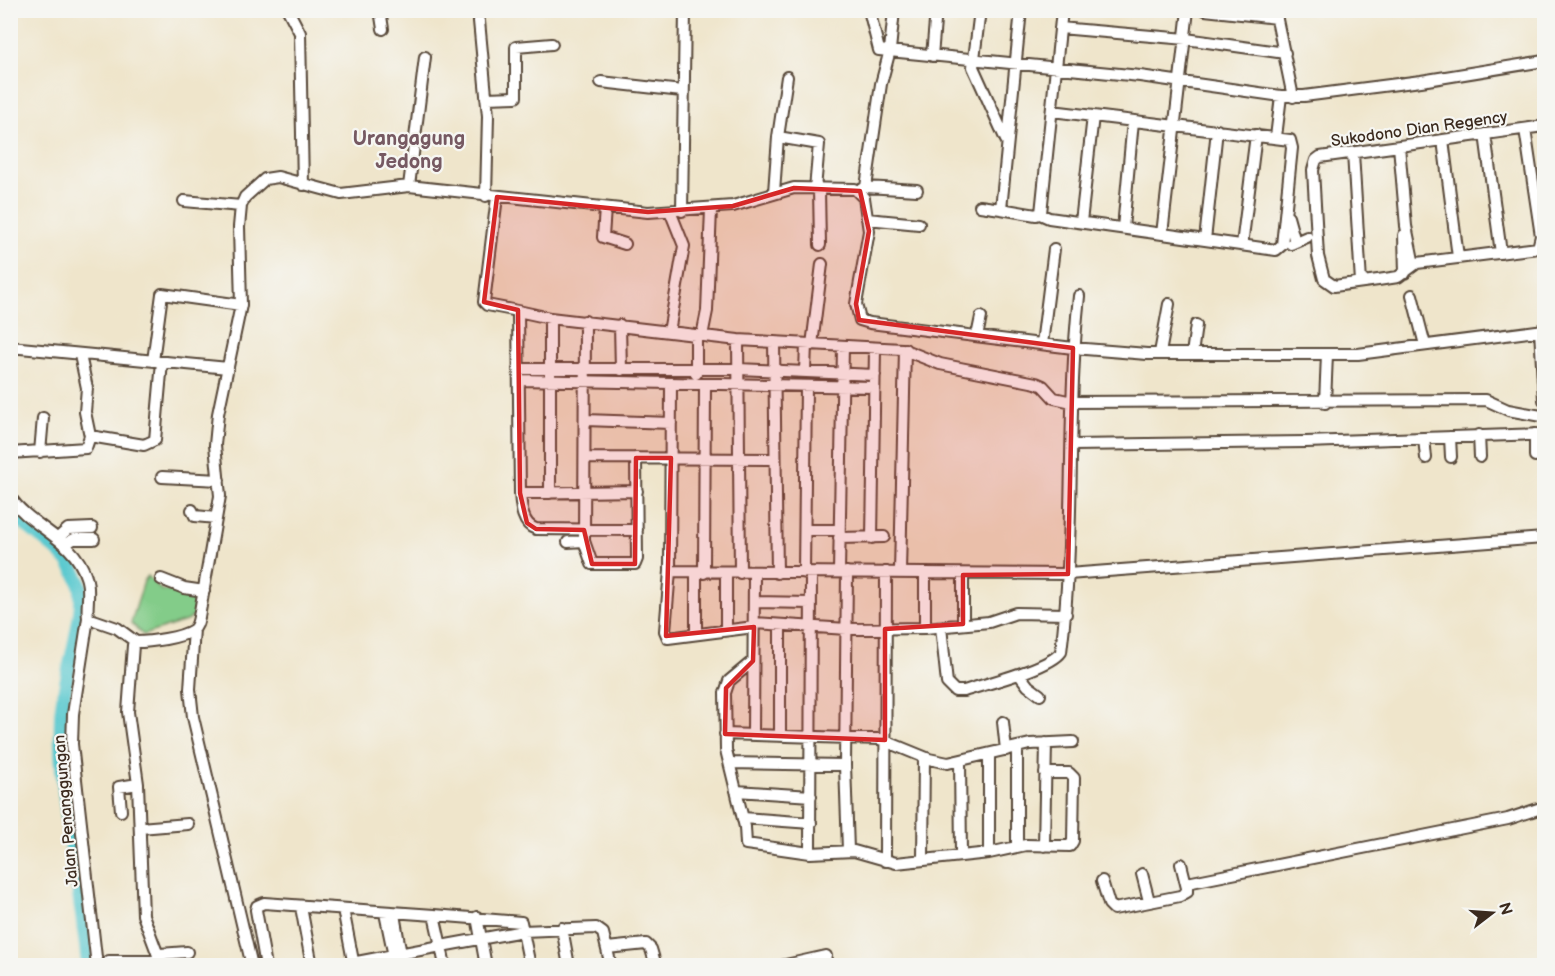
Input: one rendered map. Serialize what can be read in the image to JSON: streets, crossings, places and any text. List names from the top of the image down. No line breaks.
{"streets":{"street":["Sukodono Dian Regency","Jalan Penanggungan"]},"districts":["Urangagung Jedong"],"north":"right"}
